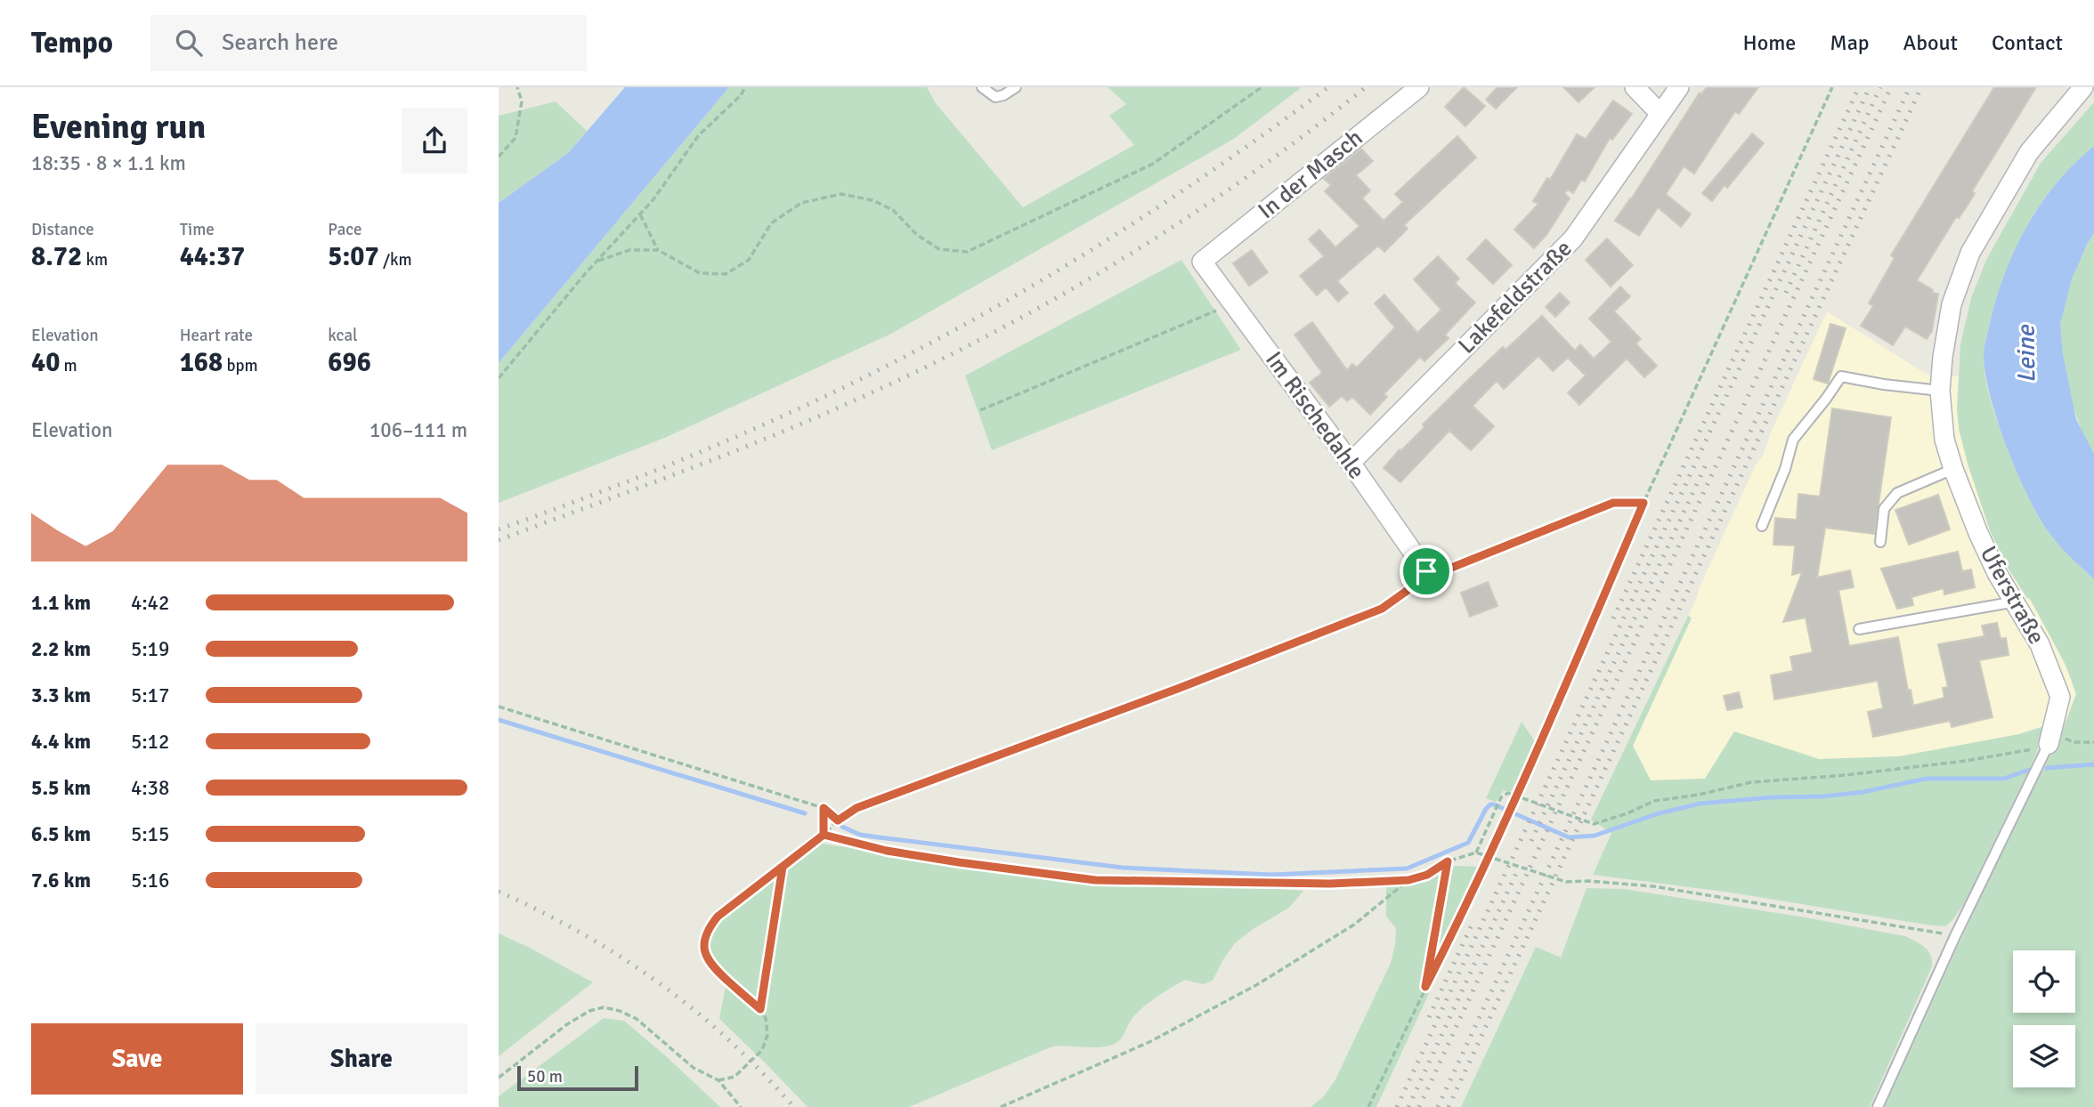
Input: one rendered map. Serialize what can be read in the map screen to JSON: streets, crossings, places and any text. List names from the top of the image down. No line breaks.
{"streets":{"street":["In der Masch","Lakefeldstraße","Im Rischedahle","Uferstraße"]},"crossings":[["In der Masch","Im Rischedahle"],["Lakefeldstraße","Im Rischedahle"]],"water":["Leine"],"scale_bar":"50 m","page":{"header":"Tempo","search":"Search here","nav":["Home","Map","About","Contact"],"heading":["Evening run","18:35 · 8 × 1.1 km"],"stats":[["Distance","8.72 km"],["Time","44:37"],["Pace","5:07 /km"],["Elevation","40 m"],["Heart rate","168 bpm"],["kcal","696"]],"chart":["Elevation","106–111 m"],"list":[{"name":"1.1 km","note":"4:42"},{"name":"2.2 km","note":"5:19"},{"name":"3.3 km","note":"5:17"},{"name":"4.4 km","note":"5:12"},{"name":"5.5 km","note":"4:38"},{"name":"6.5 km","note":"5:15"},{"name":"7.6 km","note":"5:16"}],"buttons":["Save","Share"],"scale":"50 m"}}
